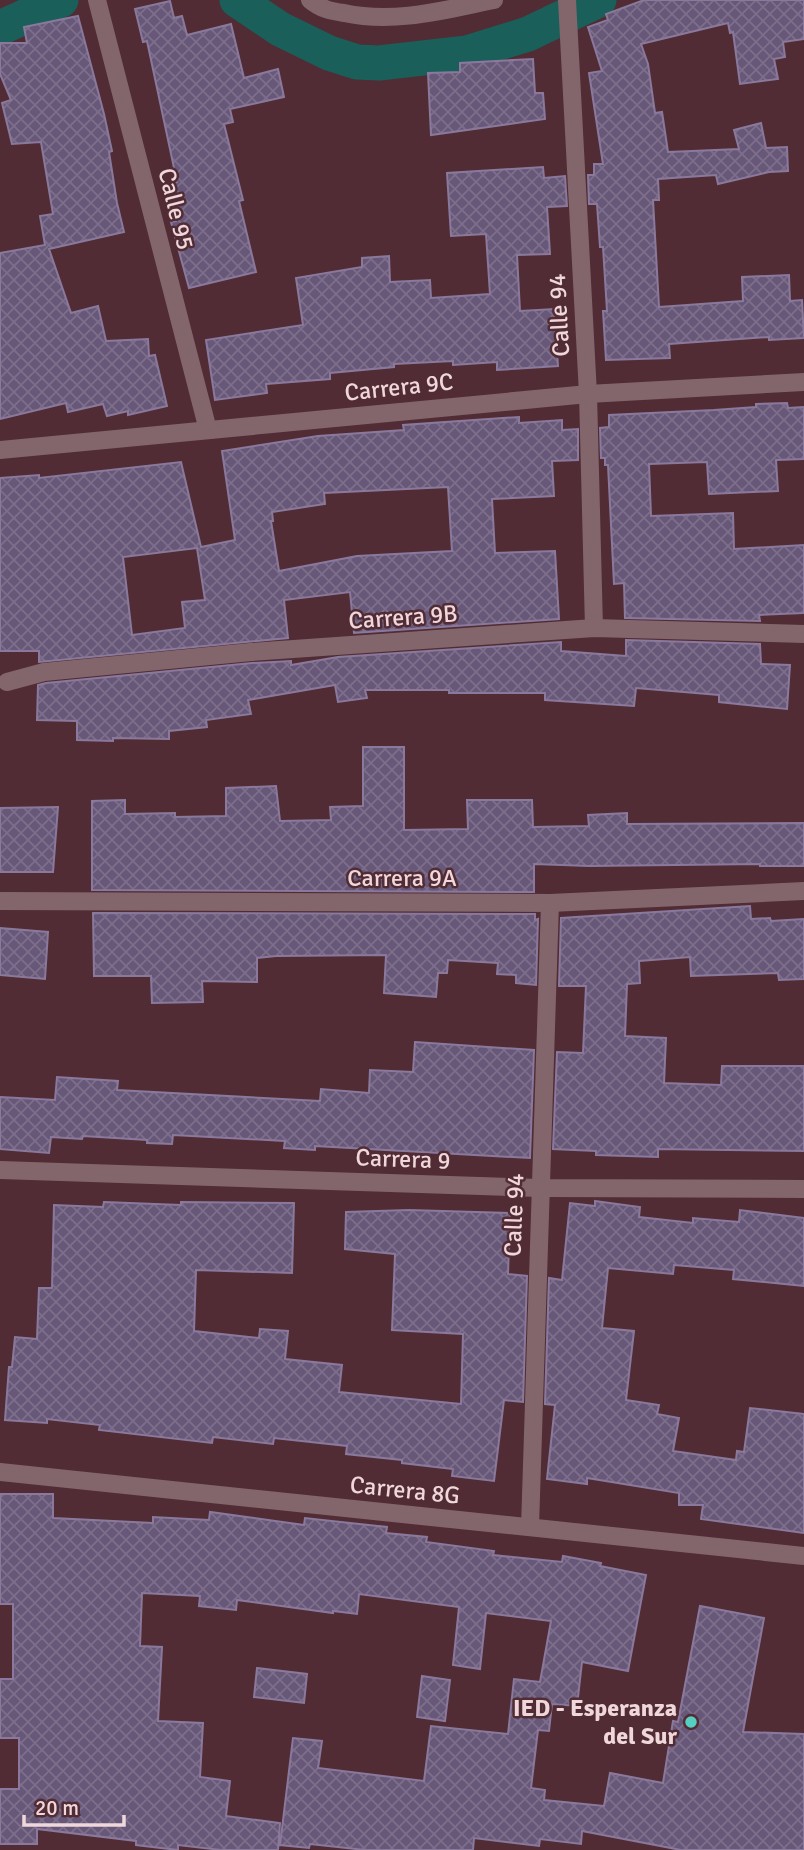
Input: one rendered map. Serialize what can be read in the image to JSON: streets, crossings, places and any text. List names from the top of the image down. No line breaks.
{"streets":{"street":["Calle 95","Calle 94","Carrera 9C","Carrera 9B","Carrera 9A","Carrera 9","Carrera 8G"]},"crossings":[["Calle 95","Carrera 9C"],["Calle 94","Carrera 9C"],["Calle 94","Carrera 9B"],["Calle 94","Carrera 9A"],["Calle 94","Carrera 9"],["Calle 94","Carrera 8G"]],"places":["IED - Esperanza del Sur"],"scale_bar":"20 m"}
